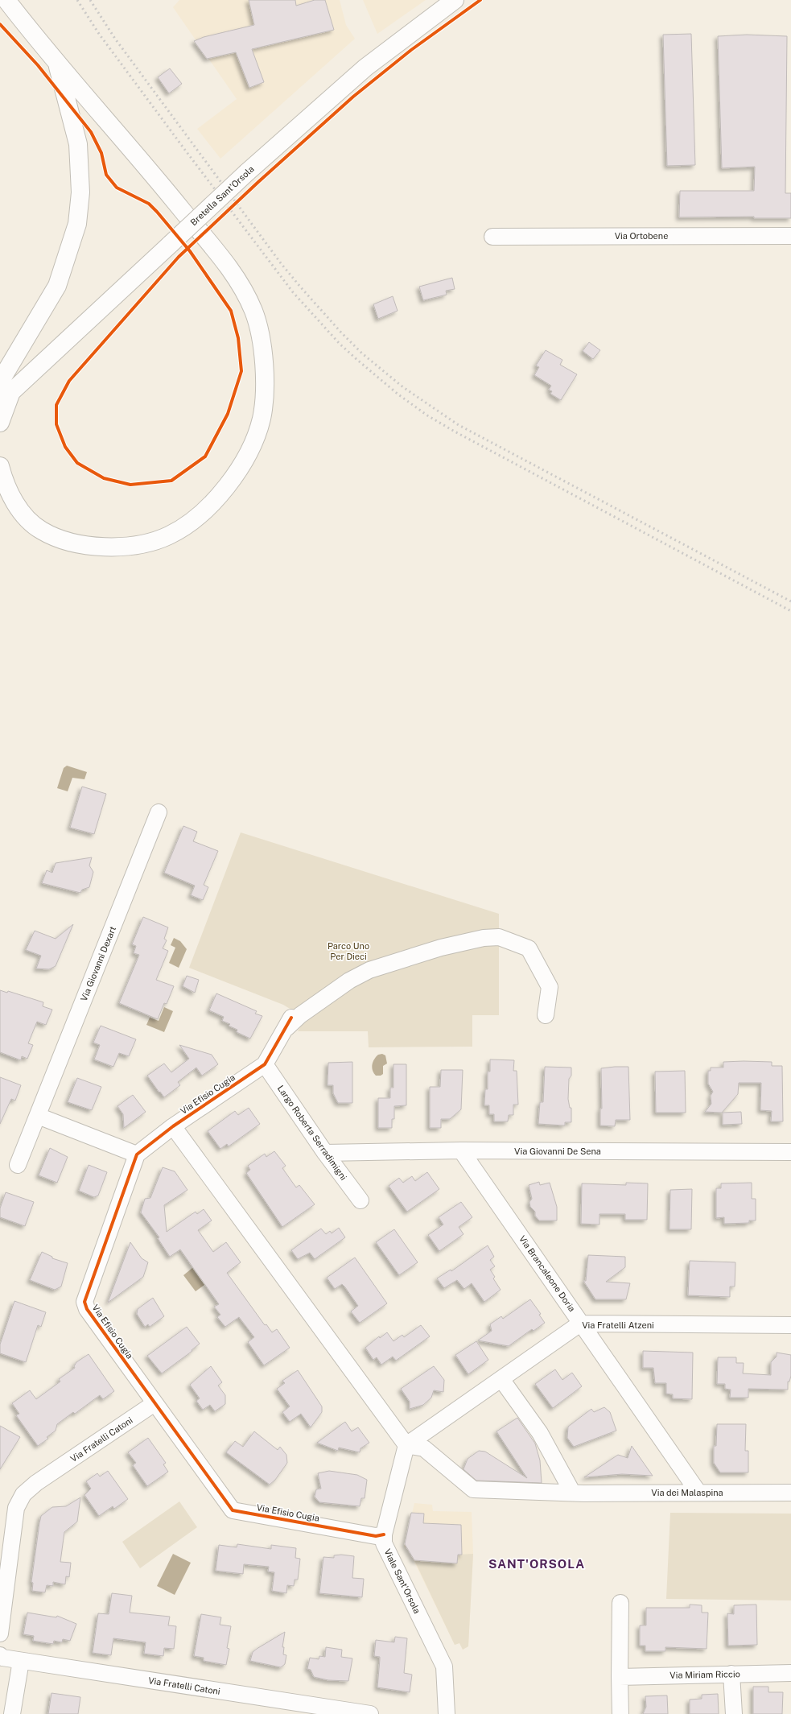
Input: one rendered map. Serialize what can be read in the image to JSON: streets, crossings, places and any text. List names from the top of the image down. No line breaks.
{"streets":{"main road":["Bretella Sant'Orsola"],"street":["Via Ortobene","Via Giovanni Dexart","Via Efisio Cugia","Largo Roberta Serradimigni","Via Giovanni De Sena","Via Brancaleone Doria","Via Fratelli Atzeni","Via Fratelli Catoni","Via dei Malaspina","Viale Sant'Orsola","Via Miriam Riccio"]},"crossings":[["Via Efisio Cugia","Largo Roberta Serradimigni"],["Via Efisio Cugia","Via Fratelli Catoni"],["Via Efisio Cugia","Viale Sant'Orsola"],["Largo Roberta Serradimigni","Via Giovanni De Sena"],["Via Giovanni De Sena","Via Brancaleone Doria"],["Via Brancaleone Doria","Via Fratelli Atzeni"],["Via Brancaleone Doria","Via dei Malaspina"],["Via Fratelli Atzeni","Via dei Malaspina"],["Via Fratelli Atzeni","Viale Sant'Orsola"],["Via dei Malaspina","Viale Sant'Orsola"]],"districts":["SANT'ORSOLA"],"parks":["Parco Uno Per Dieci"]}
